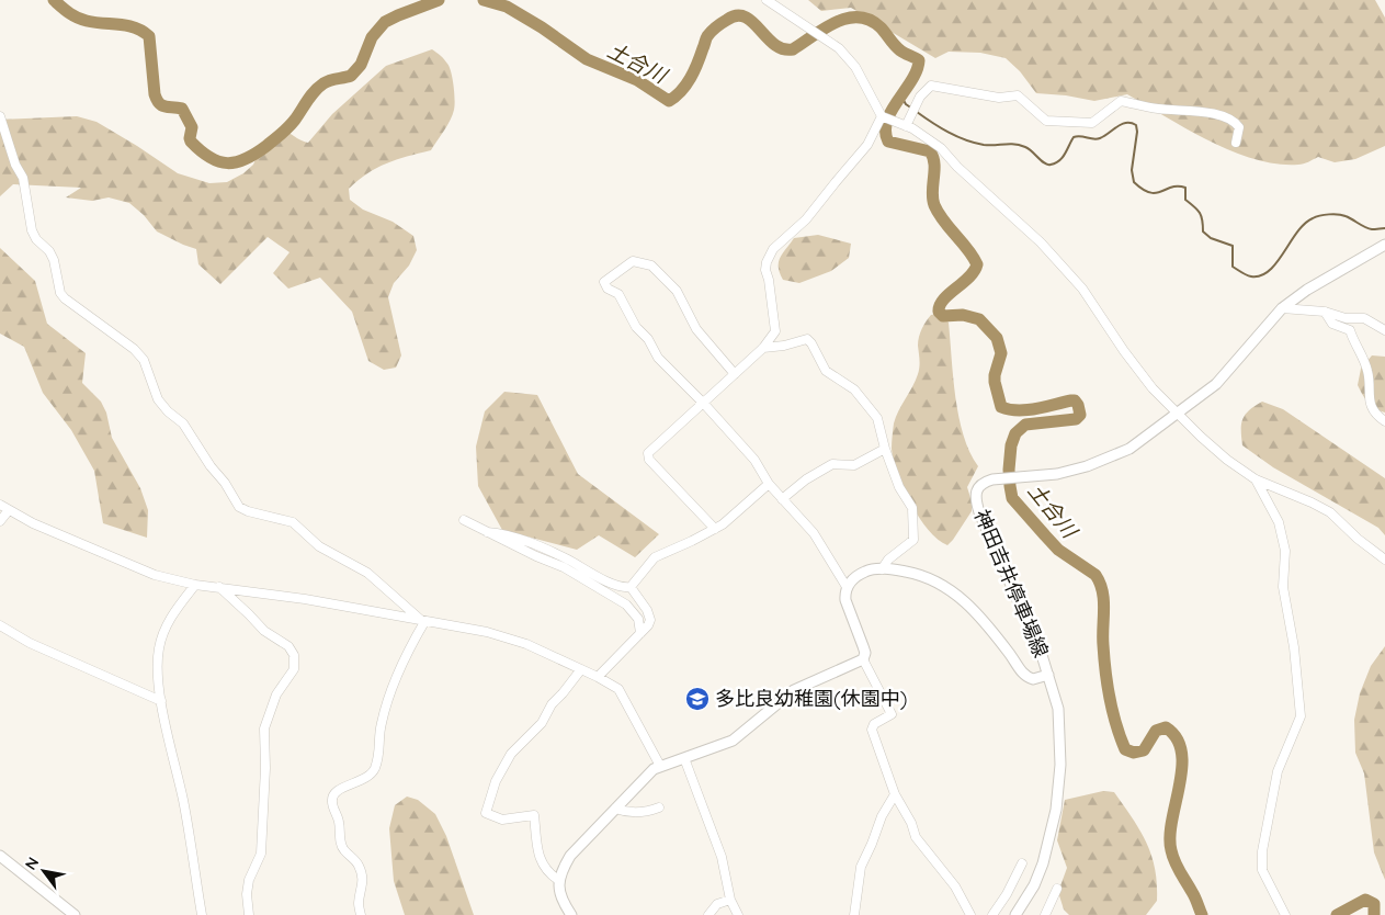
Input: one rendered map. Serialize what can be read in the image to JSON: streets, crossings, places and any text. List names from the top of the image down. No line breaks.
{"streets":{"main road":["神田吉井停車場線"]},"water":["土合川"],"places":{"school or university":["多比良幼稚園(休園中)"]},"north":"top left"}
